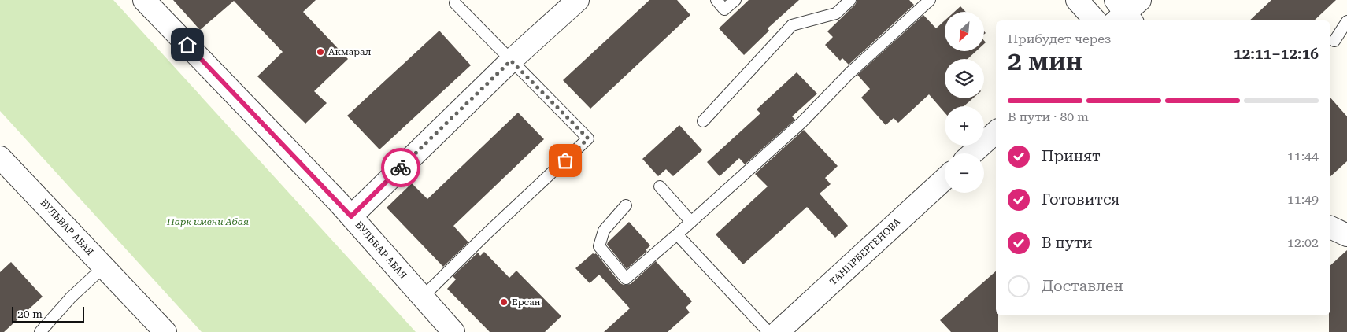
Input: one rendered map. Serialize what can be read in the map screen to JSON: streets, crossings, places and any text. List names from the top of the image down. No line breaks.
{"streets":{"street":["БУЛЬВАР АБАЯ","ТАНИРБЕРГЕНОВА"]},"parks":["Парк имени Абая"],"places":["Акмарал","Ерсан"],"scale_bar":"20 m","north":"bottom left","page":{"map_buttons":["+","−"],"heading":["2 мин","Прибудет через","12:11–12:16"],"bar":"В пути · 80 m","list":[["Принят","11:44"],["Готовится","11:49"],["В пути","12:02"],"Доставлен"],"scale":"20 m"}}
